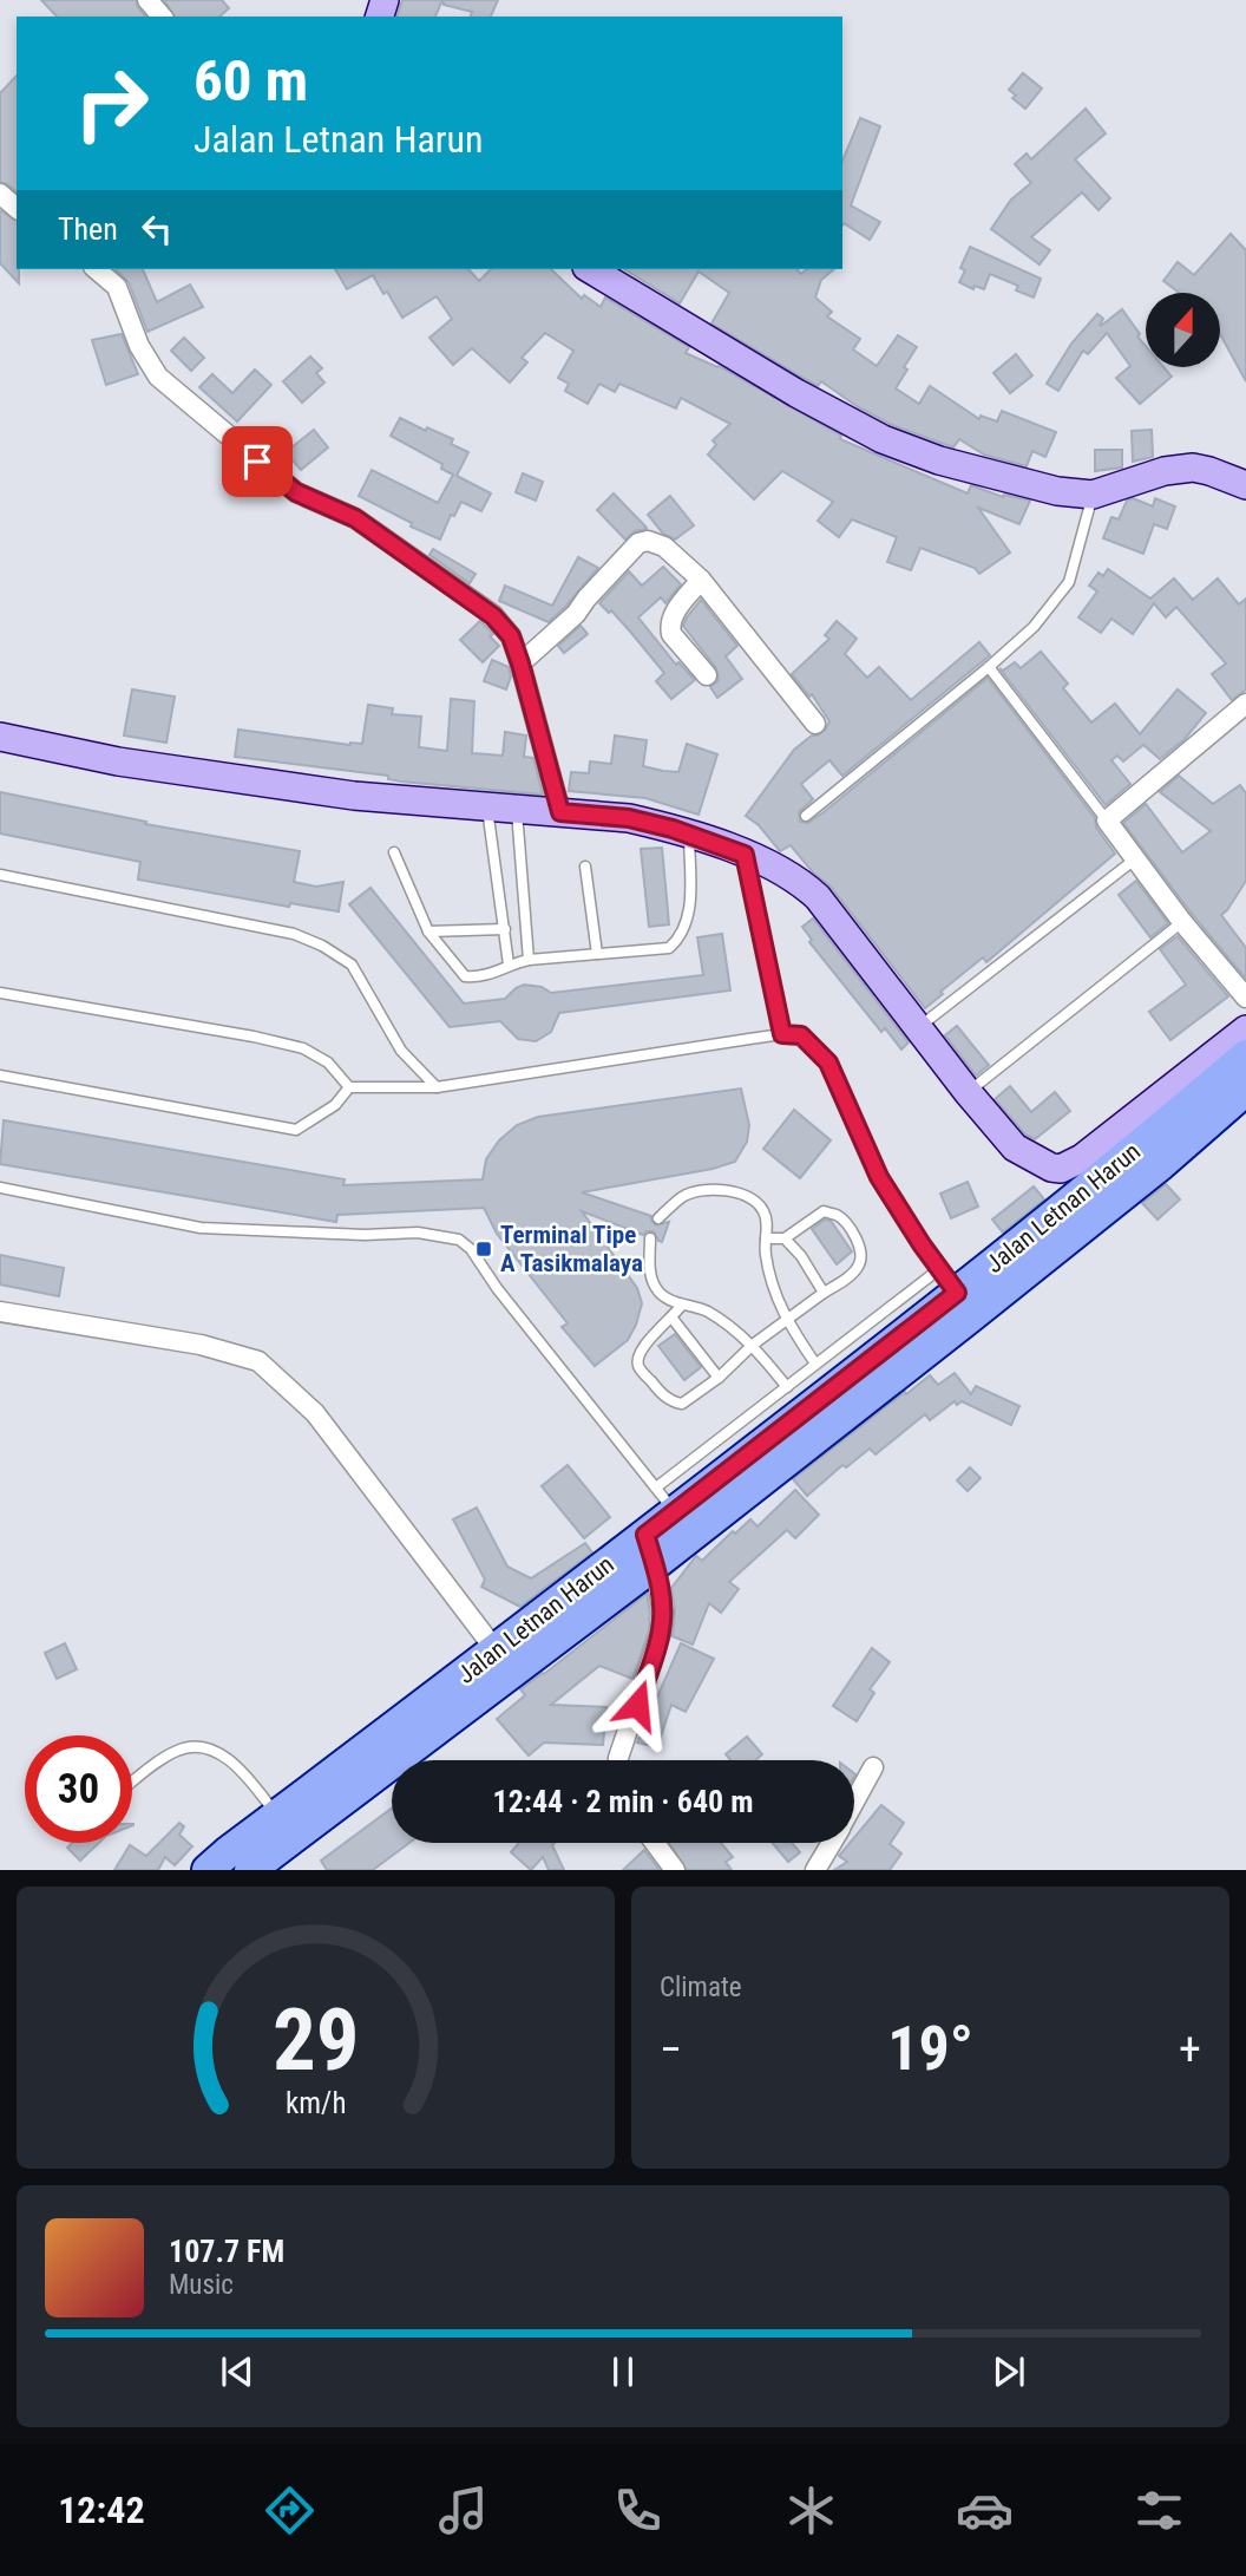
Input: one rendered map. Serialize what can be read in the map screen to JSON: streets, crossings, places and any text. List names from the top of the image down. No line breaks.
{"streets":{"main road":["Jalan Letnan Harun"]},"places":{"transit":["Terminal Tipe A Tasikmalaya"]},"north":"top","page":{"turn":["60 m","Jalan Letnan Harun"],"then":"Then","limit":"30","trip":"12:44 · 2 min · 640 m","tile":"Climate","heat":["−","19°","+"],"song":["107.7 FM","Music"],"tabs":"12:42","gauge":["29","km/h"]}}
